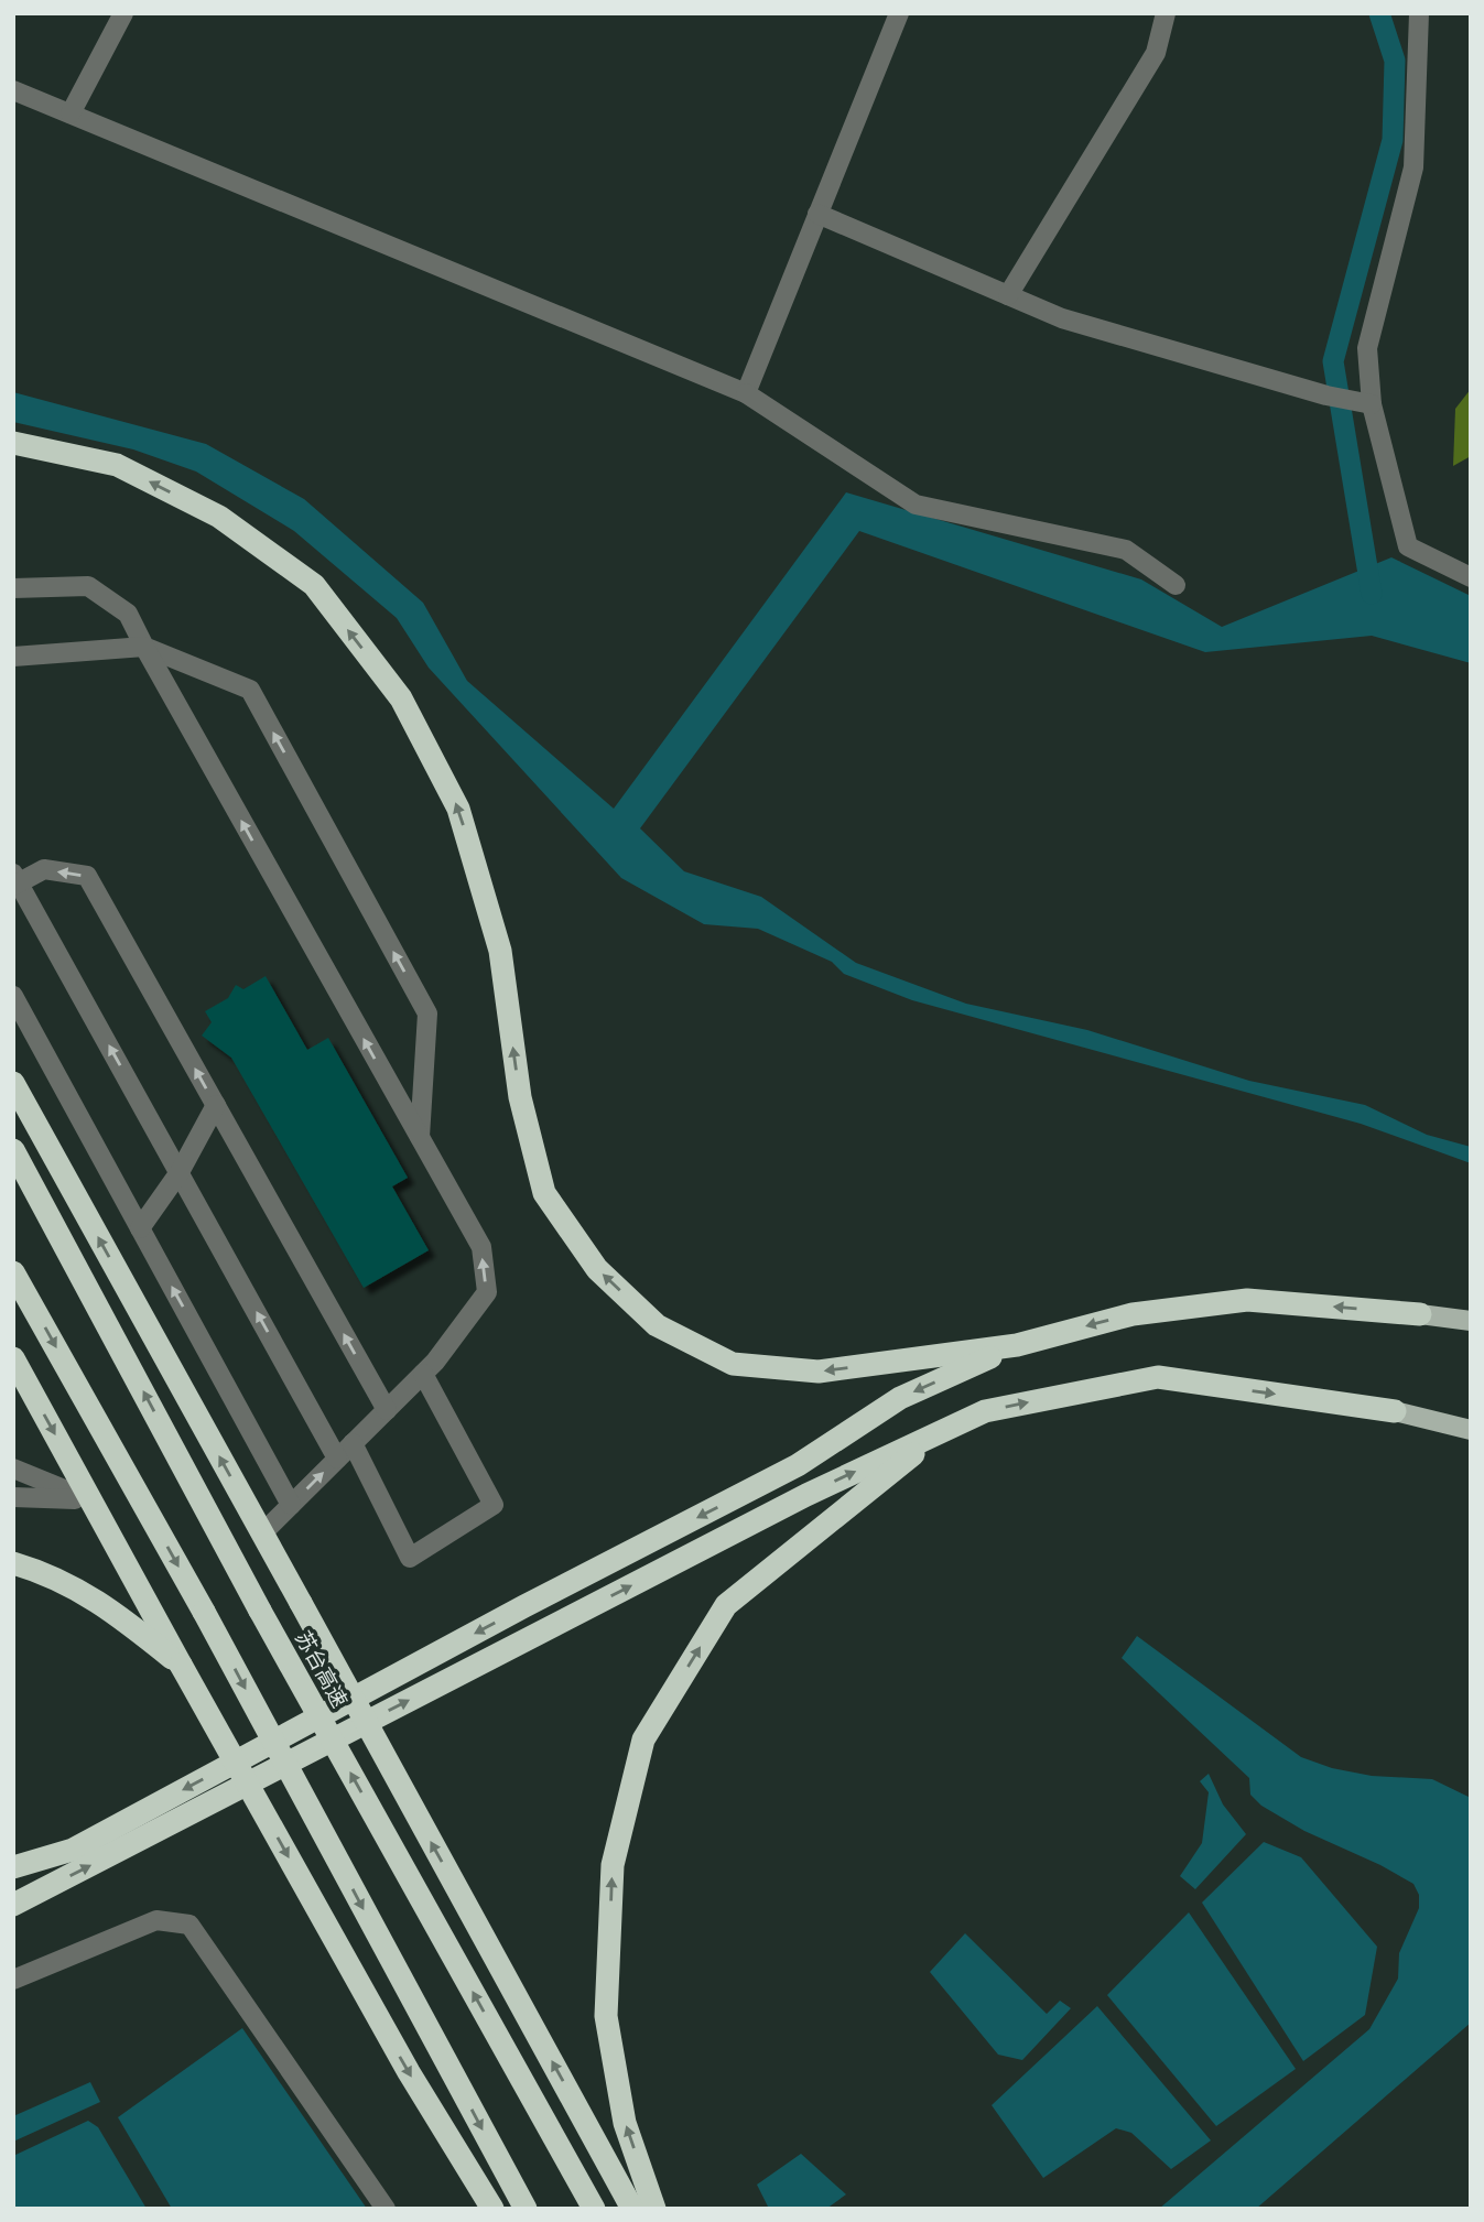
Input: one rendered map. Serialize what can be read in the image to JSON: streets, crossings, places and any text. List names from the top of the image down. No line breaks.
{"streets":{"highway":["苏台高速"]}}
